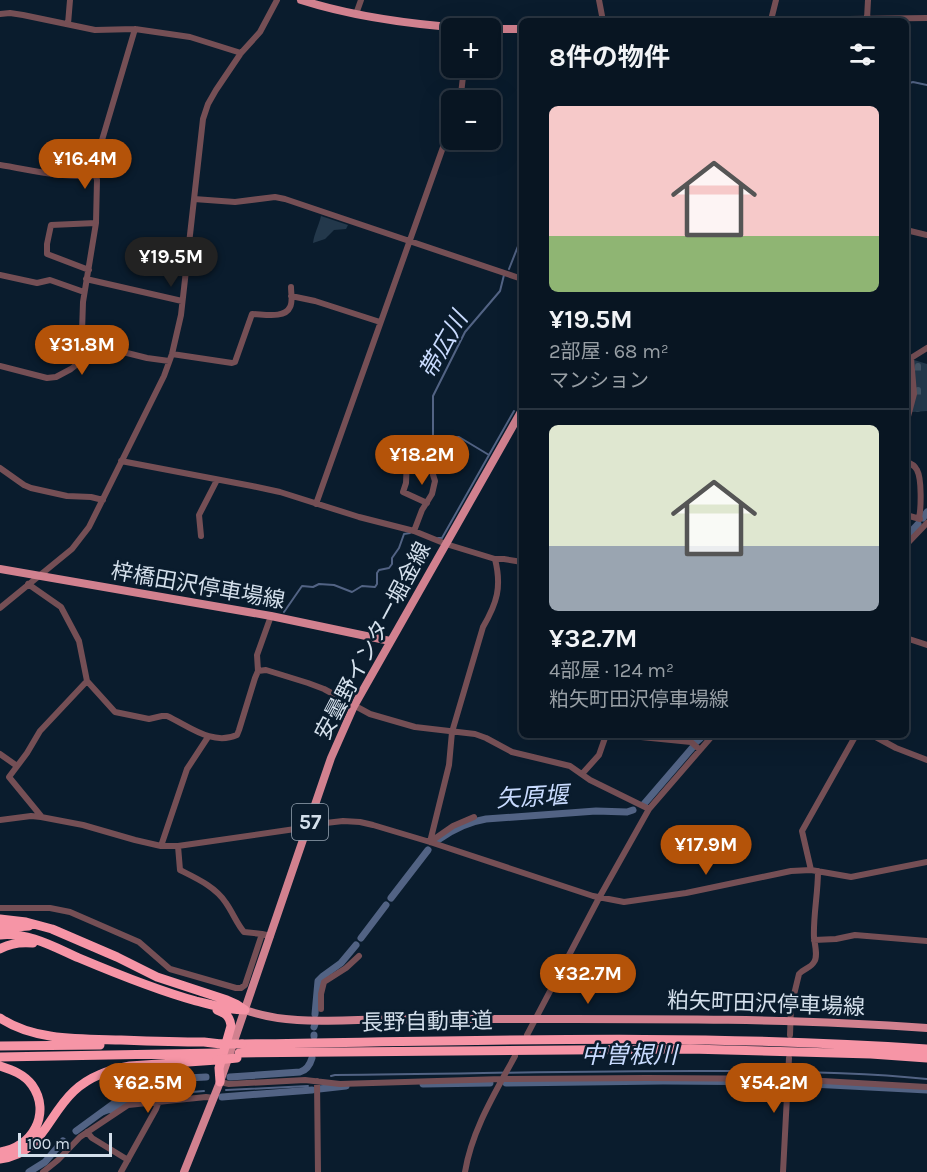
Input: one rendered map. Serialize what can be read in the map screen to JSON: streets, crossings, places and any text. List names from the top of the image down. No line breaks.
{"streets":{"highway":["長野自動車道"],"main road":["梓橋田沢停車場線","安曇野インター堀金線","57","粕矢町田沢停車場線"]},"crossings":[["梓橋田沢停車場線","安曇野インター堀金線"],["安曇野インター堀金線","粕矢町田沢停車場線"]],"water":["帯広川","矢原堰","中曽根川"],"scale_bar":"100 m","page":{"map_buttons":["+","−"],"heading":"8件の物件","list":[{"name":"¥19.5M","note":"2部屋 · 68 m² · マンション"},{"name":"¥32.7M","note":"4部屋 · 124 m² · 粕矢町田沢停車場線"}],"price":["¥16.4M","¥19.5M","¥31.8M","¥18.2M","¥17.9M","¥32.7M","¥62.5M","¥54.2M"],"scale":"100 m"}}
